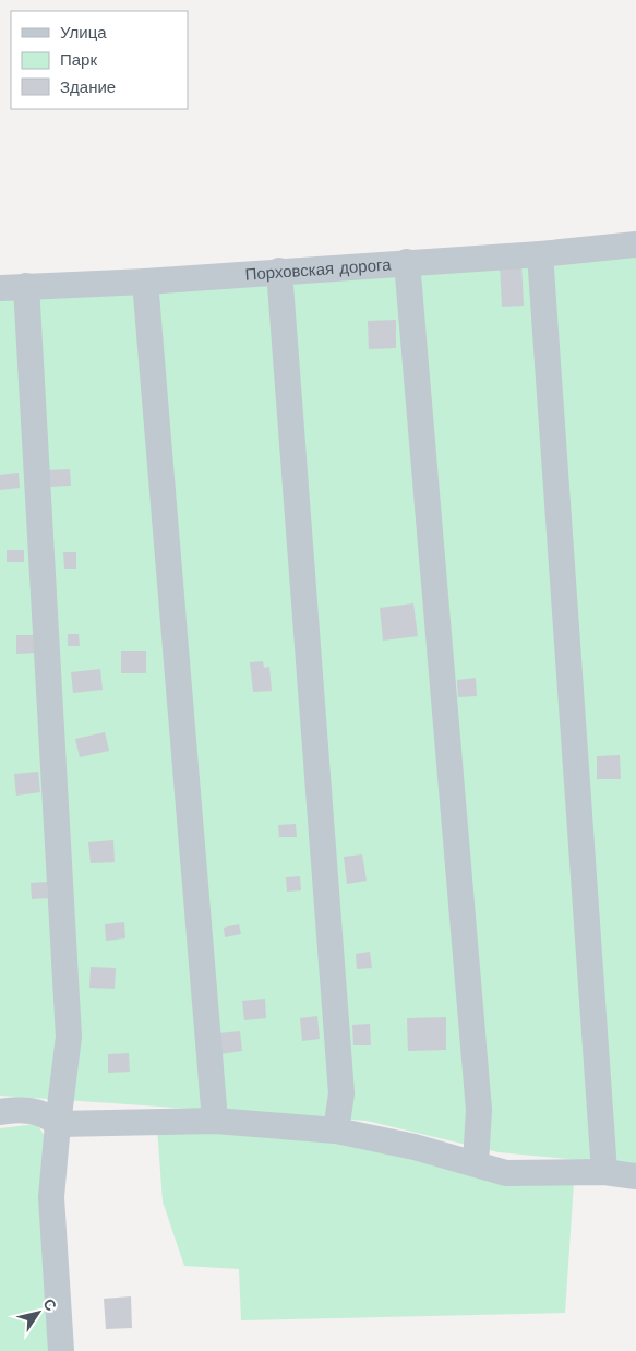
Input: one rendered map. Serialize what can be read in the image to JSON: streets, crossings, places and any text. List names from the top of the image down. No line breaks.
{"streets":{"street":["Порховская дорога"]},"legend":["Улица","Парк","Здание"],"north":"top right"}
